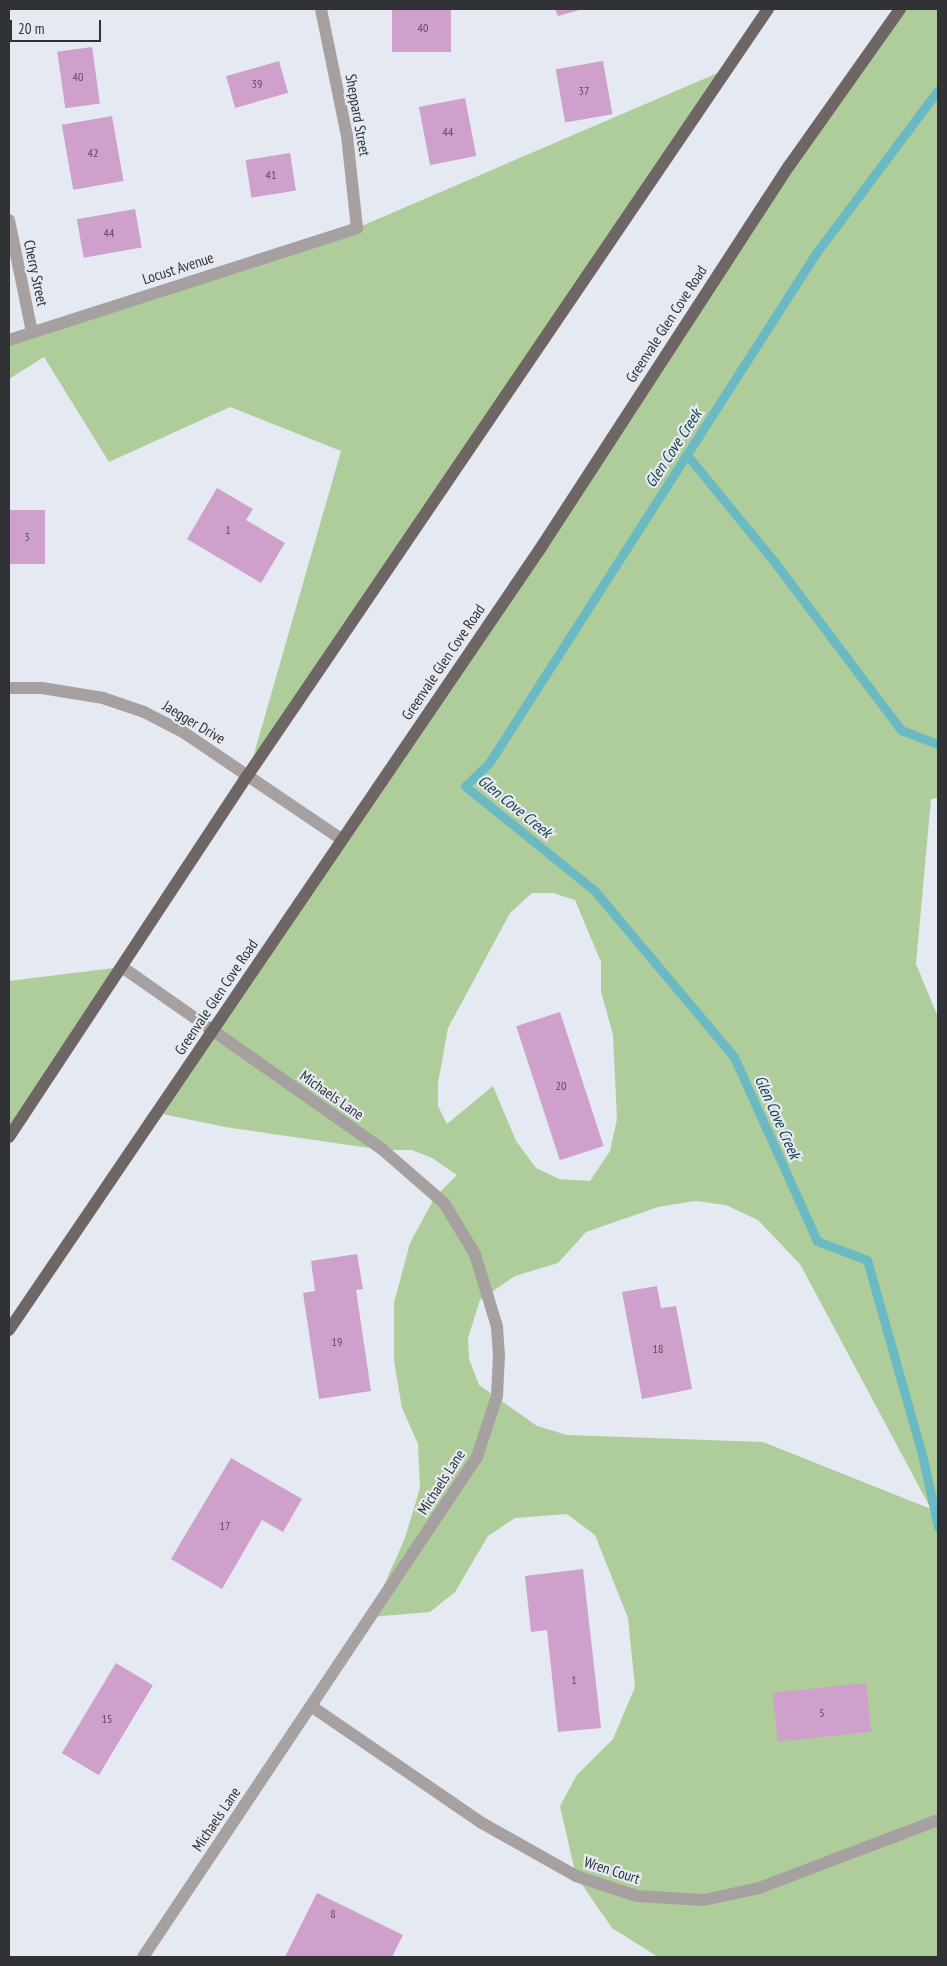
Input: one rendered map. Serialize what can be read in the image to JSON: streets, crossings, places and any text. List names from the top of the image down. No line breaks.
{"streets":{"main road":["Greenvale Glen Cove Road"],"street":["Sheppard Street","Locust Avenue","Cherry Street","Jaegger Drive","Michaels Lane","Wren Court"]},"crossings":[["Sheppard Street","Locust Avenue"],["Locust Avenue","Cherry Street"],["Greenvale Glen Cove Road","Jaegger Drive"],["Greenvale Glen Cove Road","Michaels Lane"],["Michaels Lane","Wren Court"]],"water":["Glen Cove Creek"],"house_numbers":["40","40","39","37","44","42","41","44","1","3","20","19","18","17","1","5","15","8"],"scale_bar":"20 m"}
